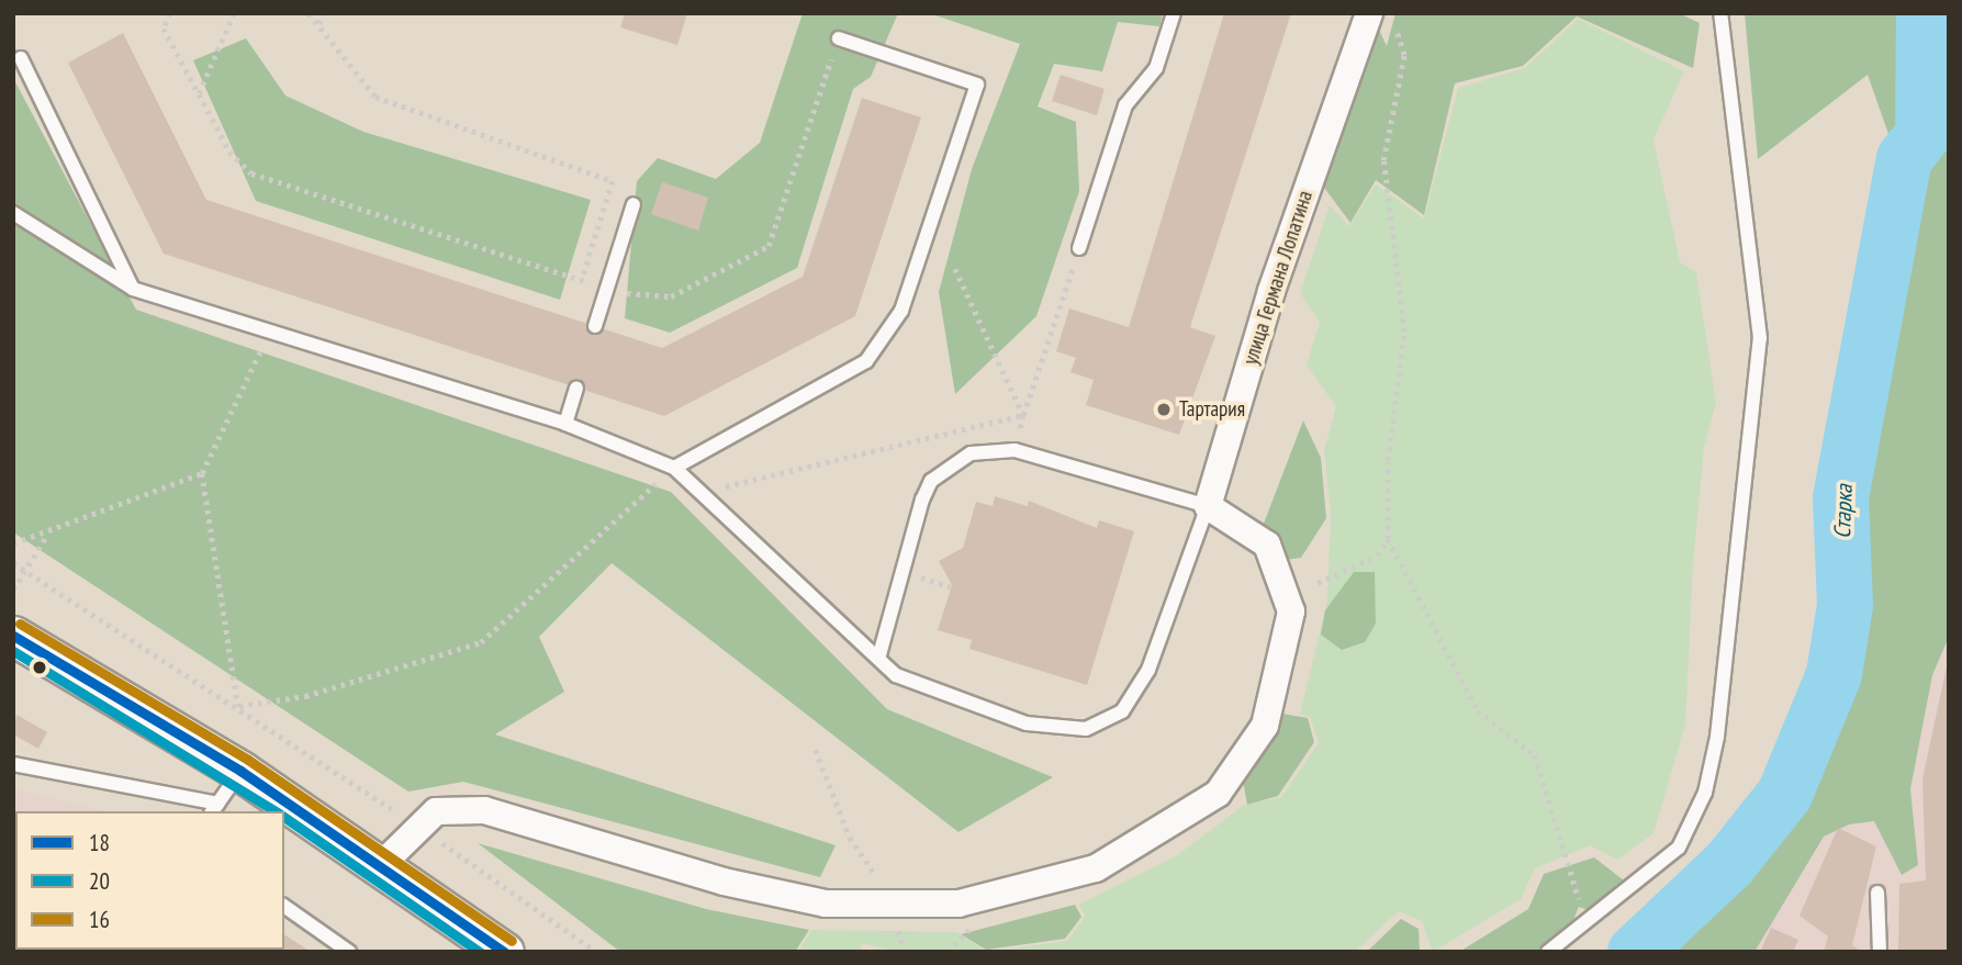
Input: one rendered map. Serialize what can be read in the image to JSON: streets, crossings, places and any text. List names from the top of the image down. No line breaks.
{"streets":{"street":["улица Германа Лопатина"]},"water":["Старка"],"places":["Тартария"],"lines":["transit line 16","transit line 18","transit line 20"],"legend":["18","20","16"]}
